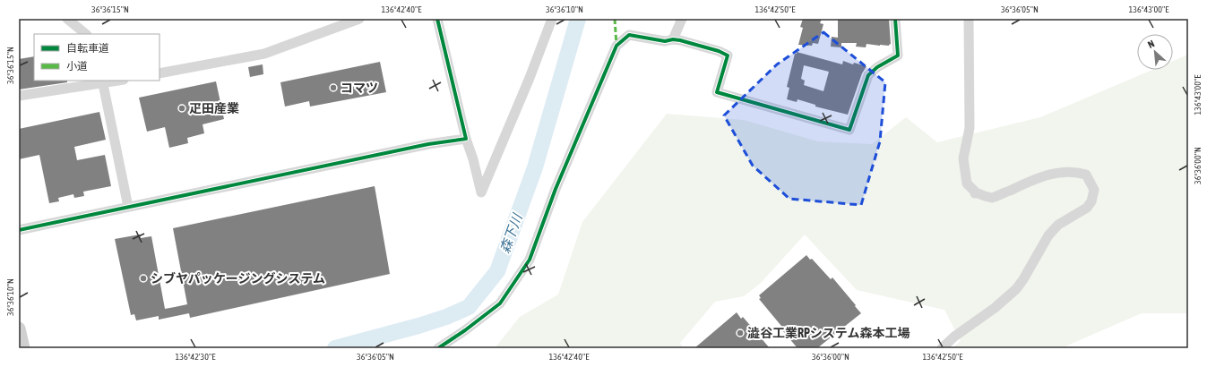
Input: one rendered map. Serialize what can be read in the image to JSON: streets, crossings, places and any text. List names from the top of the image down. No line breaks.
{"water":["森下川"],"places":["コマツ","疋田産業","シブヤパッケージングシステム","澁谷工業RPシステム森本工場"],"legend":["自転車道","小道"],"north":"top left","coordinates":["36°36'15\"N","136°42'40\"E","36°36'10\"N","136°42'50\"E","36°36'05\"N","136°43'00\"E","36°36'00\"N","136°42'30\"E"]}
